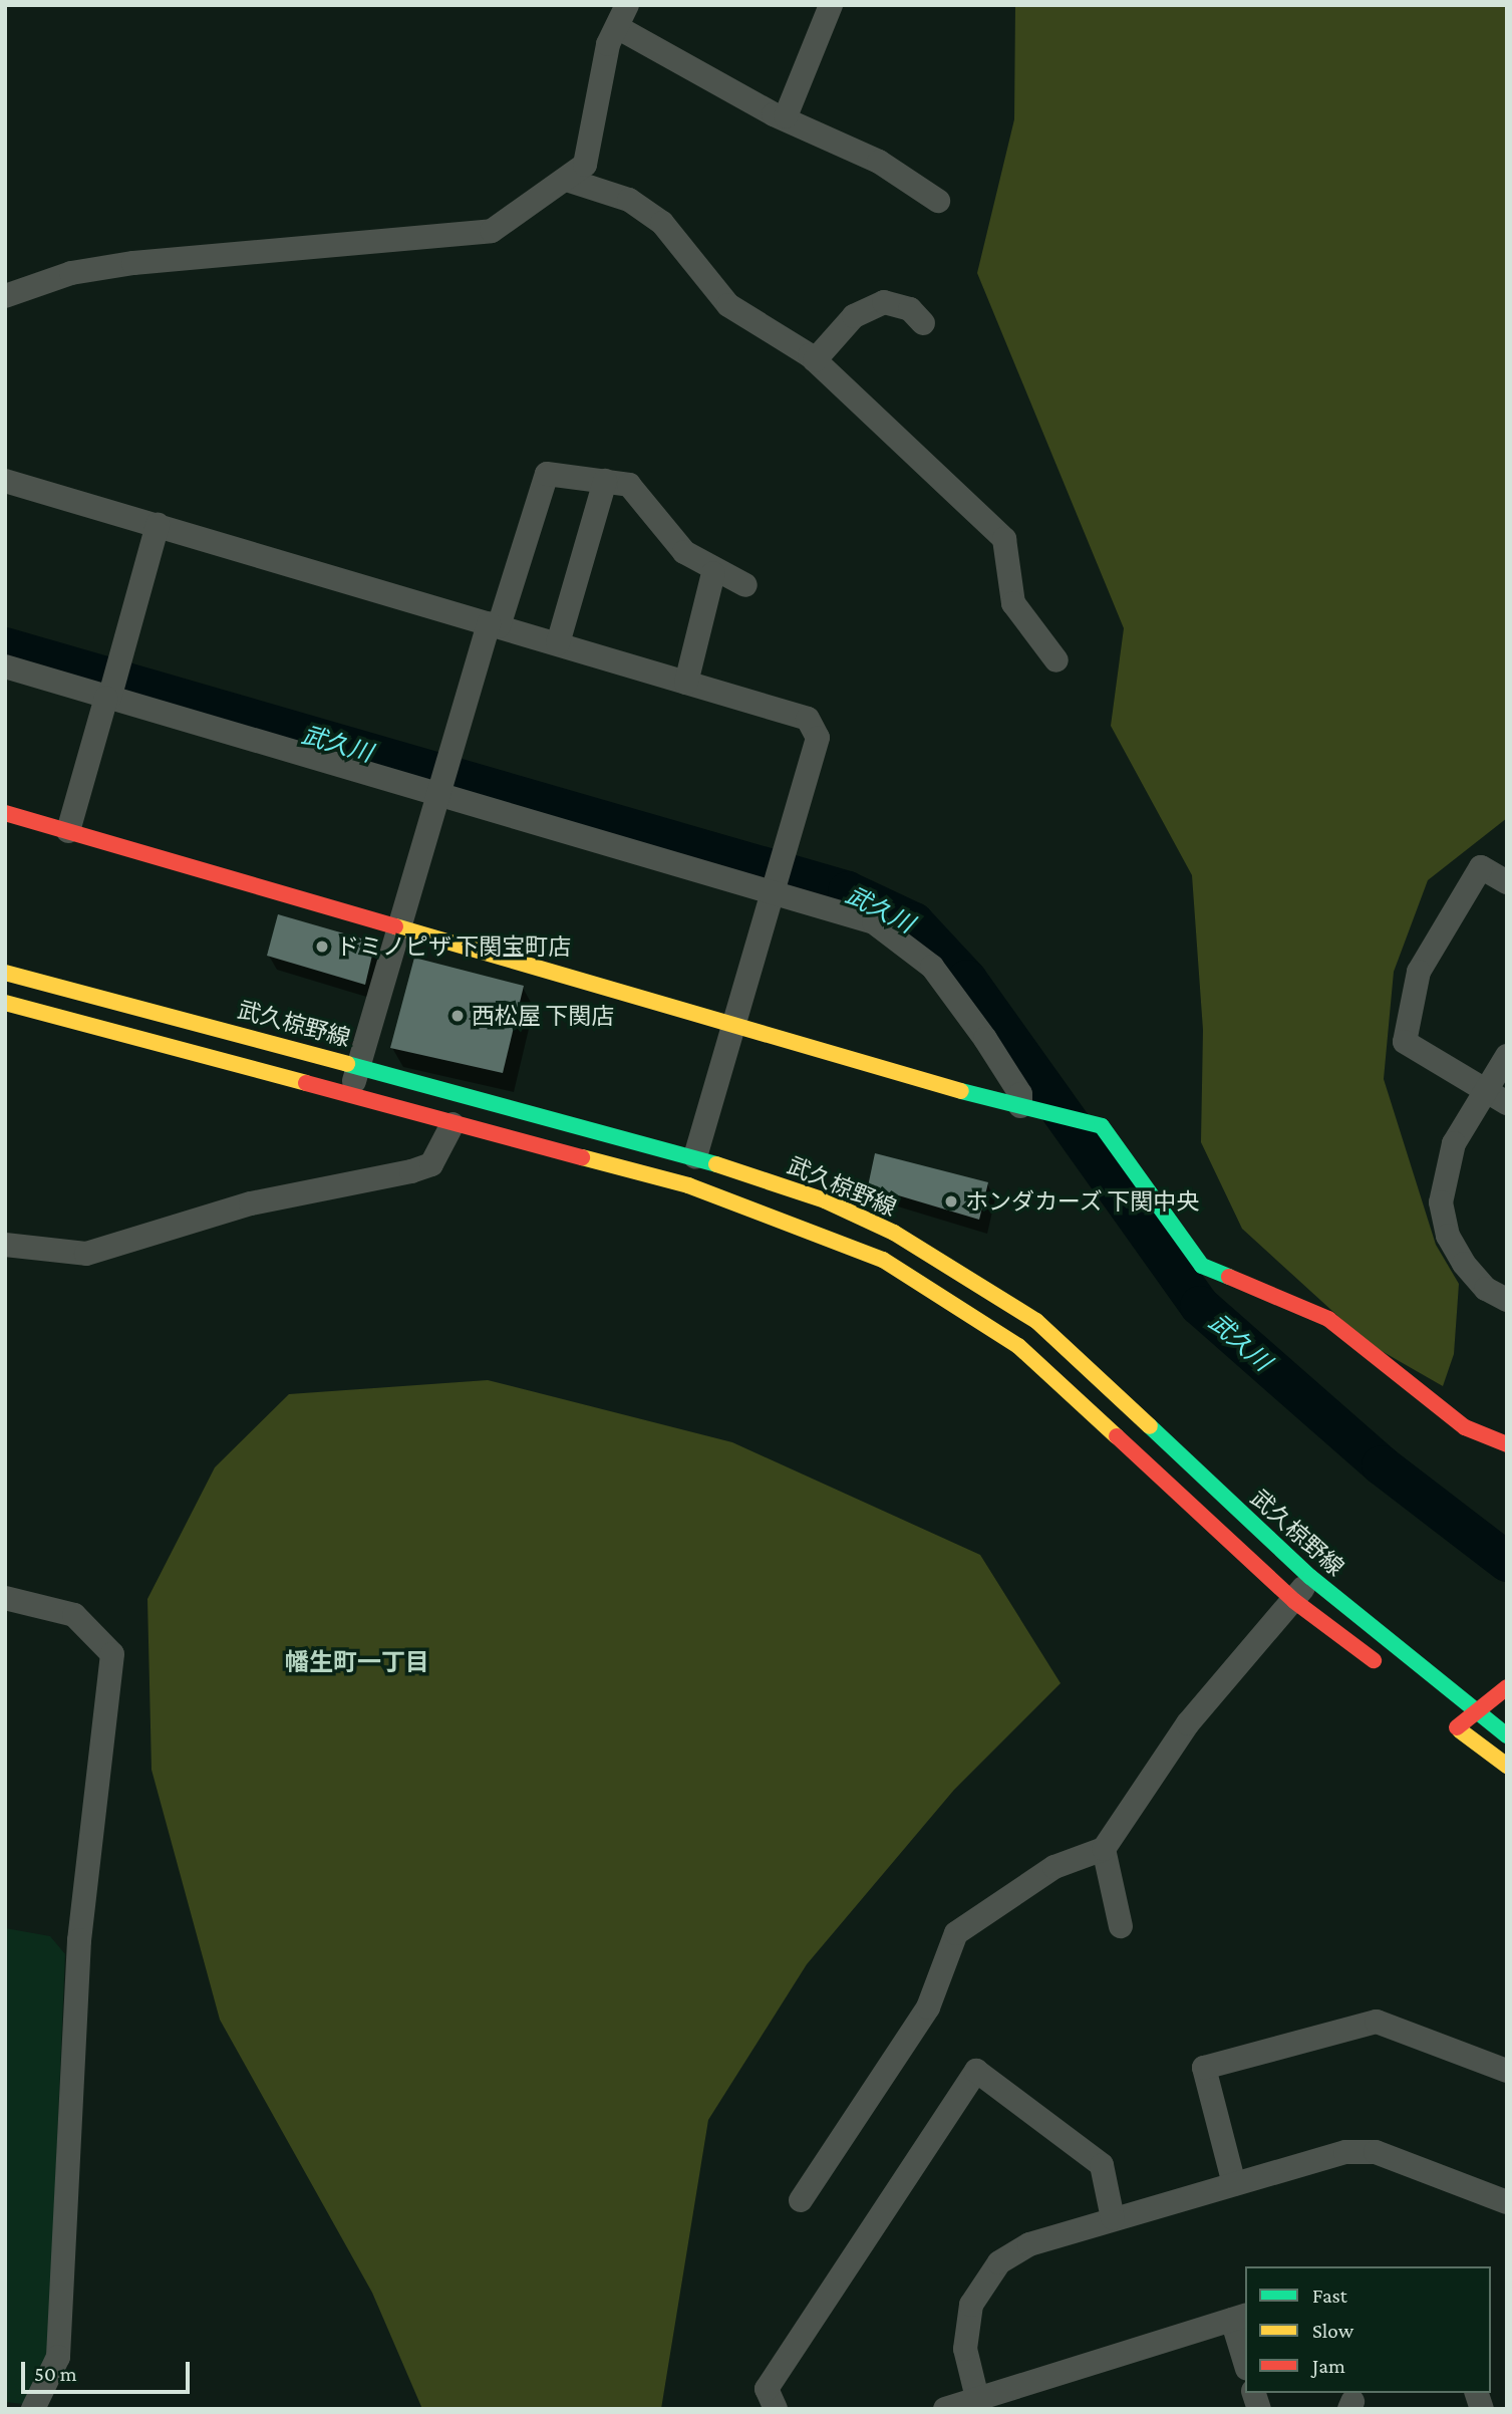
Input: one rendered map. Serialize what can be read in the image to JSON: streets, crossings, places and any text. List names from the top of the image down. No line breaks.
{"streets":{"main road":["武久椋野線"]},"districts":["幡生町一丁目"],"water":["武久川"],"places":["ドミノピザ 下関宝町店","西松屋 下関店","ホンダカーズ 下関中央"],"legend":["Fast","Slow","Jam"],"scale_bar":"50 m"}
